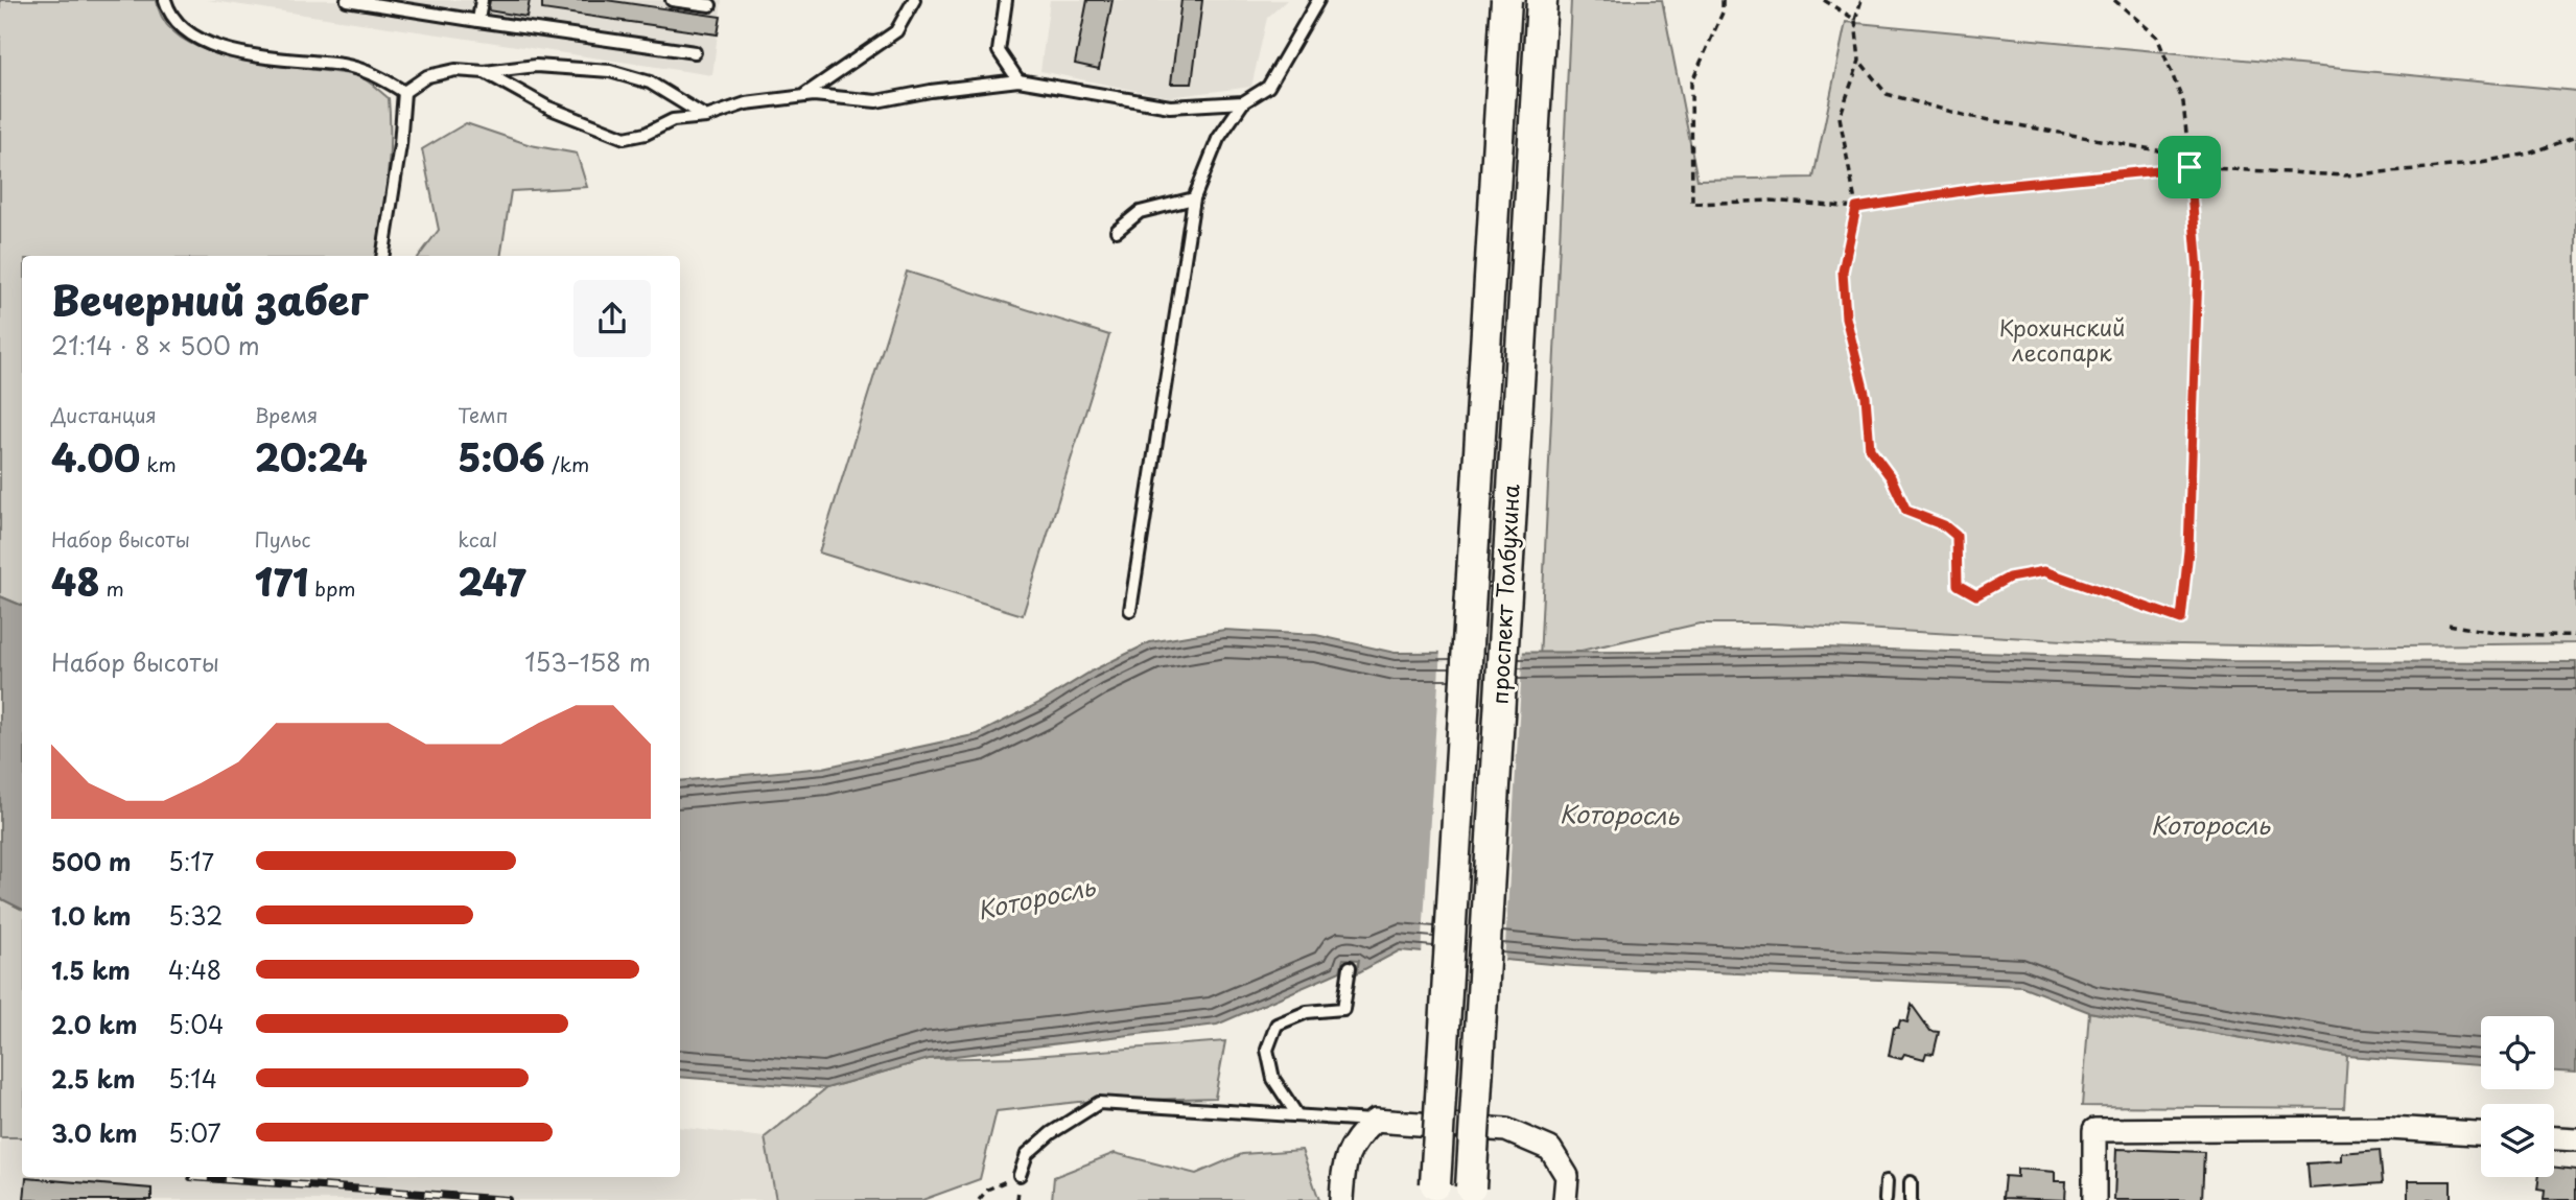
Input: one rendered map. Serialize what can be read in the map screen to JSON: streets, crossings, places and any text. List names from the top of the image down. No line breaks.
{"streets":{"main road":["проспект Толбухина"]},"water":["Которосль"],"parks":["Крохинский лесопарк"],"page":{"heading":["Вечерний забег","21:14 · 8 × 500 m"],"stats":[["Дистанция","4.00 km"],["Время","20:24"],["Темп","5:06 /km"],["Набор высоты","48 m"],["Пульс","171 bpm"],["kcal","247"]],"chart":["Набор высоты","153–158 m"],"list":[{"name":"500 m","note":"5:17"},{"name":"1.0 km","note":"5:32"},{"name":"1.5 km","note":"4:48"},{"name":"2.0 km","note":"5:04"},{"name":"2.5 km","note":"5:14"},{"name":"3.0 km","note":"5:07"}]}}
